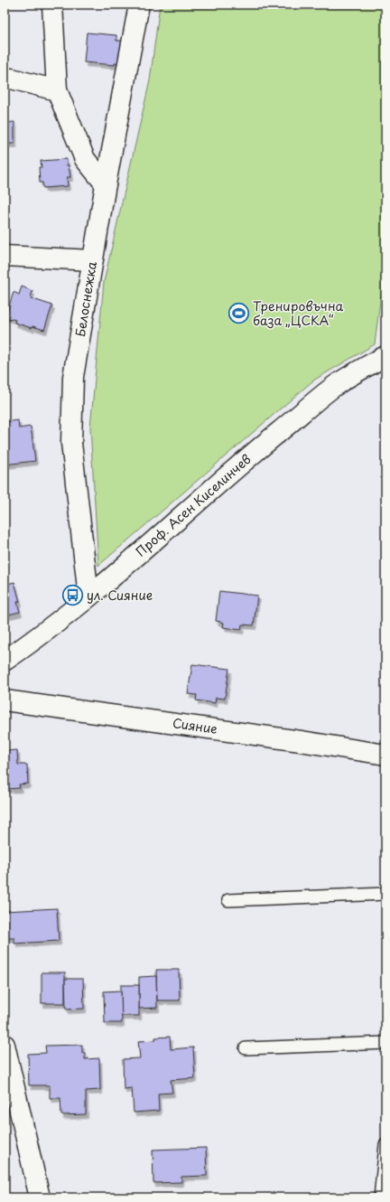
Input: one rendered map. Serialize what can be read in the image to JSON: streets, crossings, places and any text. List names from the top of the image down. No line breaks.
{"streets":{"street":["Белоснежка","Проф. Асен Киселинчев","Сияние"]},"crossings":[["Белоснежка","Проф. Асен Киселинчев"]],"places":{"sports":["Тренировъчна база „ЦСКА“"],"bus stop":["ул. Сияние"]}}
